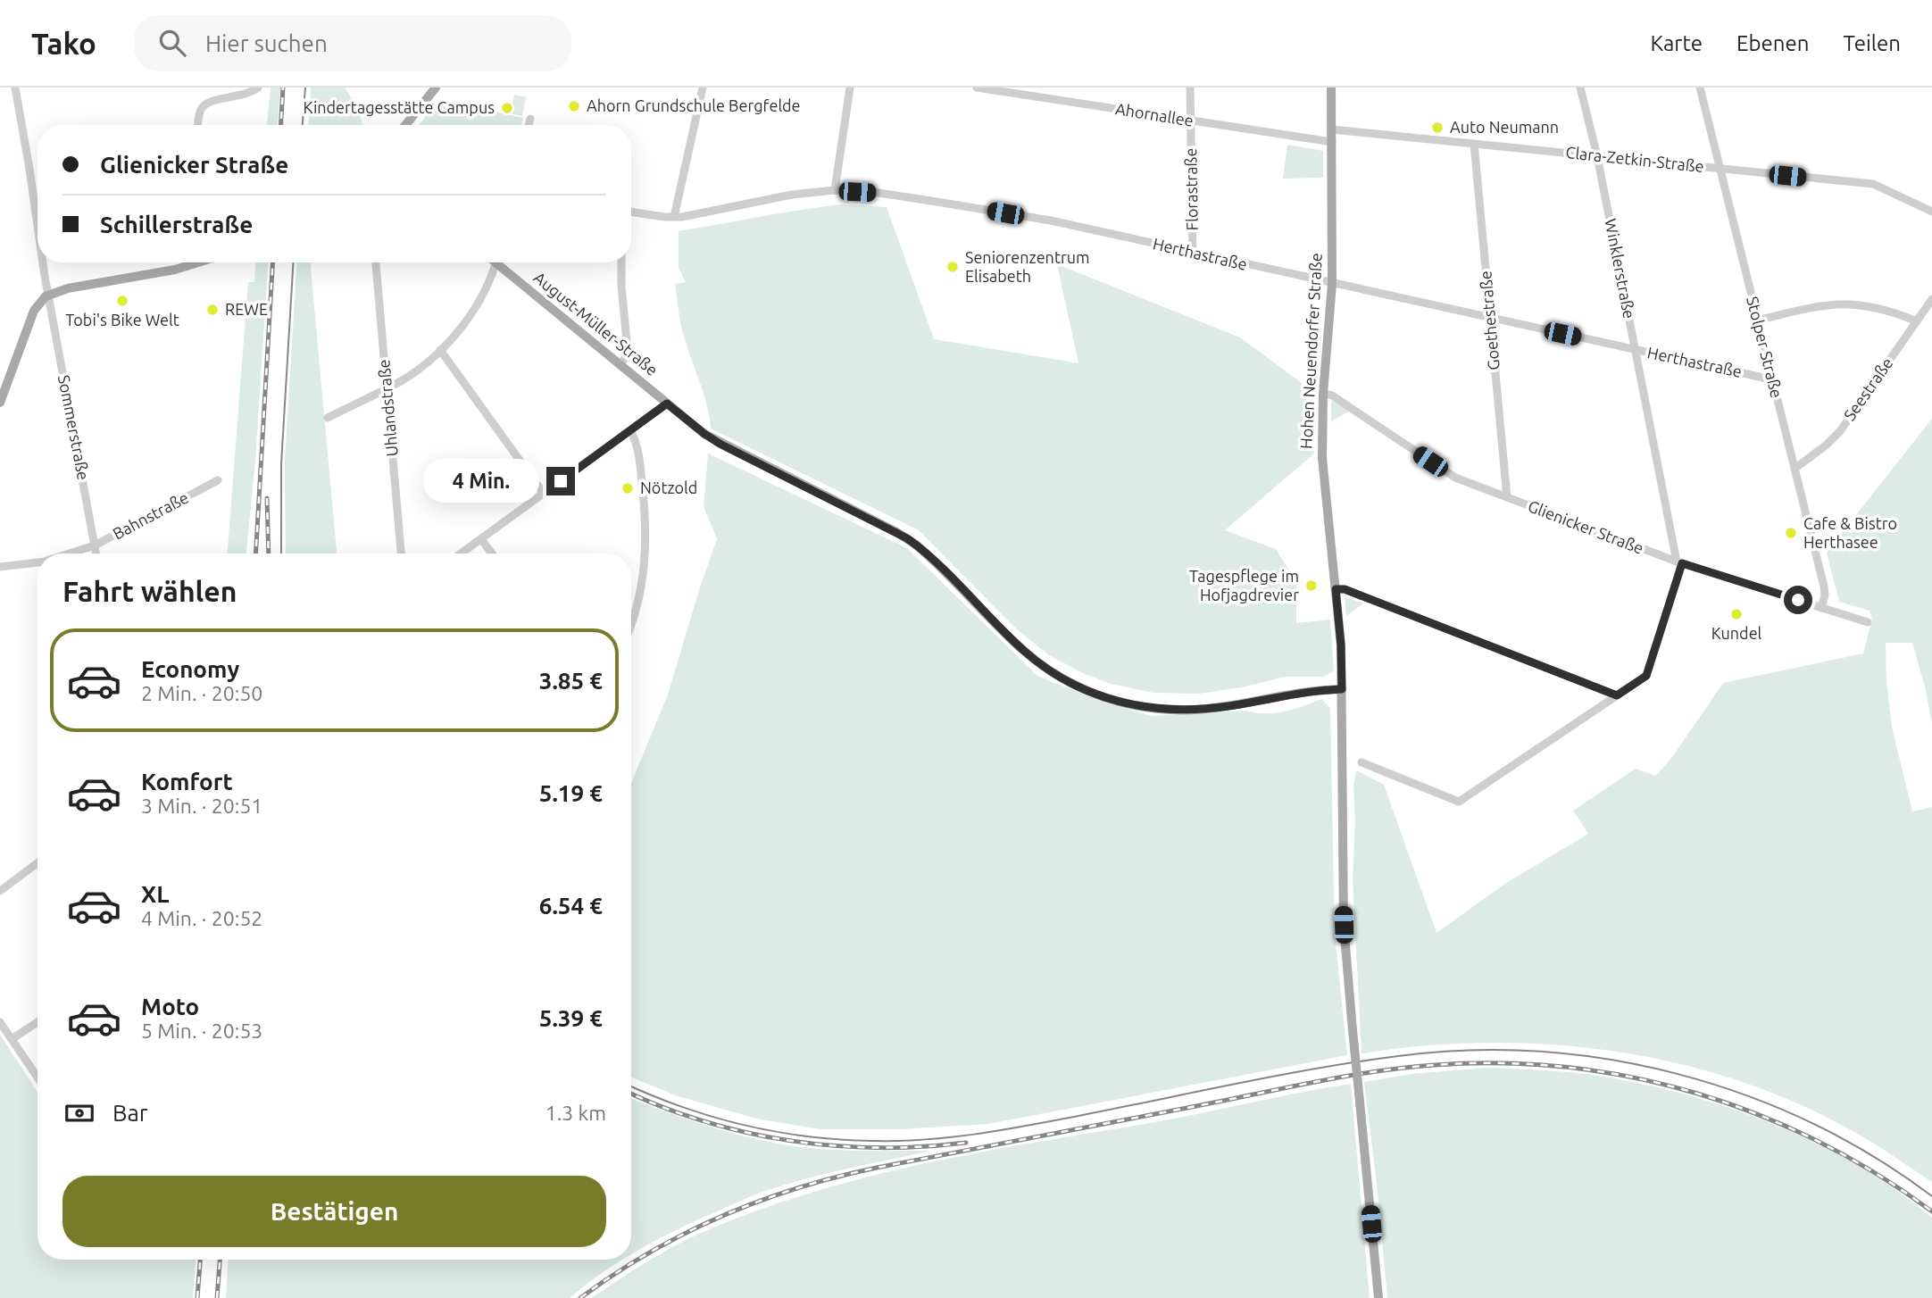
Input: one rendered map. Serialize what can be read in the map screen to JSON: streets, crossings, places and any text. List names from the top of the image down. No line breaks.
{"streets":{"main road":["August-Müller-Straße","Hohen Neuendorfer Straße"],"street":["Ahornallee","Clara-Zetkin-Straße","Florastraße","Herthastraße","Winklerstraße","Goethestraße","Stolper Straße","Seestraße","Uhlandstraße","Sommerstraße","Bahnstraße","Glienicker Straße"]},"crossings":[["Ahornallee","Florastraße"],["Ahornallee","Hohen Neuendorfer Straße"],["Clara-Zetkin-Straße","Winklerstraße"],["Clara-Zetkin-Straße","Goethestraße"],["Clara-Zetkin-Straße","Stolper Straße"],["Clara-Zetkin-Straße","Hohen Neuendorfer Straße"],["Florastraße","Herthastraße"],["Herthastraße","Winklerstraße"],["Herthastraße","Goethestraße"],["Herthastraße","Stolper Straße"],["Herthastraße","Hohen Neuendorfer Straße"],["Winklerstraße","Glienicker Straße"],["Goethestraße","Glienicker Straße"],["August-Müller-Straße","Hohen Neuendorfer Straße"],["Stolper Straße","Seestraße"],["Stolper Straße","Glienicker Straße"],["Hohen Neuendorfer Straße","Glienicker Straße"],["Sommerstraße","Bahnstraße"]],"places":["Ahorn Grundschule Bergfelde","Kindertagesstätte Campus","Auto Neumann","Seniorenzentrum Elisabeth","Tobi's Bike Welt","REWE","Nötzold","Cafe & Bistro Herthasee","Tagespflege im Hofjagdrevier","Kundel"],"page":{"header":"Tako","search":"Hier suchen","nav":["Karte","Ebenen","Teilen"],"banner":["Glienicker Straße","Schillerstraße"],"bubble":"4 Min.","heading":"Fahrt wählen","list":[{"name":"Economy","note":"2 Min. · 20:50","value":"3.85 €"},{"name":"Komfort","note":"3 Min. · 20:51","value":"5.19 €"},{"name":"XL","note":"4 Min. · 20:52","value":"6.54 €"},{"name":"Moto","note":"5 Min. · 20:53","value":"5.39 €"}],"pay":["Bar","1.3 km"],"buttons":"Bestätigen"}}
